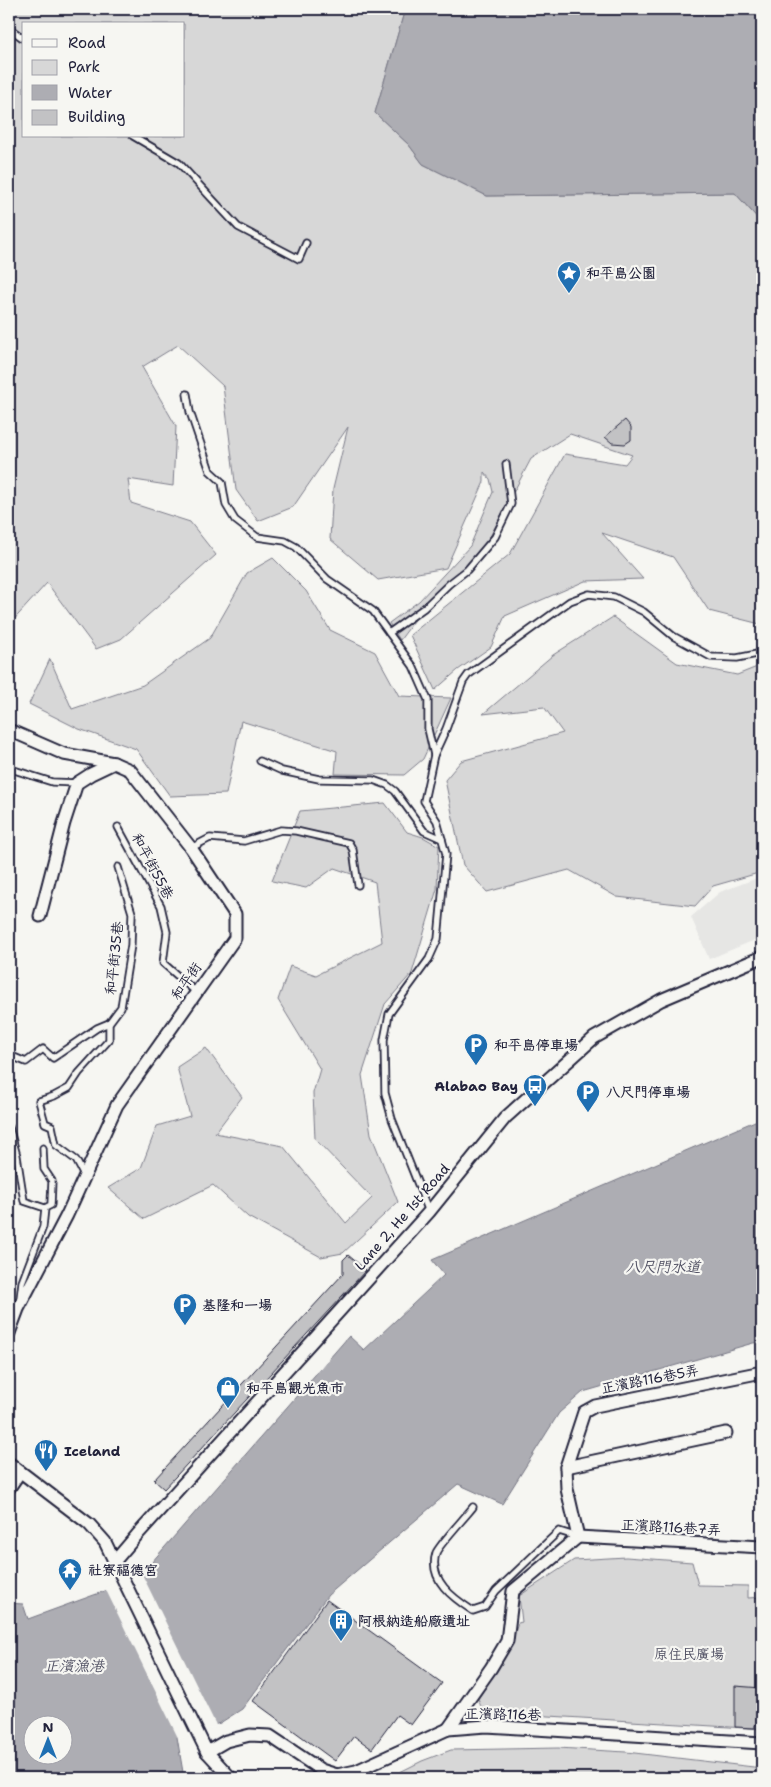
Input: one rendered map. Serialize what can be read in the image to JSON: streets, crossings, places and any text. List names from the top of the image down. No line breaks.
{"streets":{"street":["和平街","Lane 2, He 1st Road","正濱路116巷5弄","正濱路116巷7弄","正濱路116巷"],"lane":["和平街55巷","和平街35巷"]},"crossings":[["和平街55巷","和平街"],["和平街35巷","和平街"],["正濱路116巷5弄","正濱路116巷7弄"]],"water":["八尺門水道","正濱漁港"],"parks":["原住民廣場"],"places":{"place":["和平島公園"],"parking":["和平島停車場","八尺門停車場","基隆和一場"],"bus stop":["Alabao Bay"],"shop":["和平島觀光魚市"],"restaurant":["Iceland"],"temple":["社寮福德宮"],"building":["阿根納造船廠遺址"]},"legend":["Road","Park","Water","Building"],"north":"top"}
